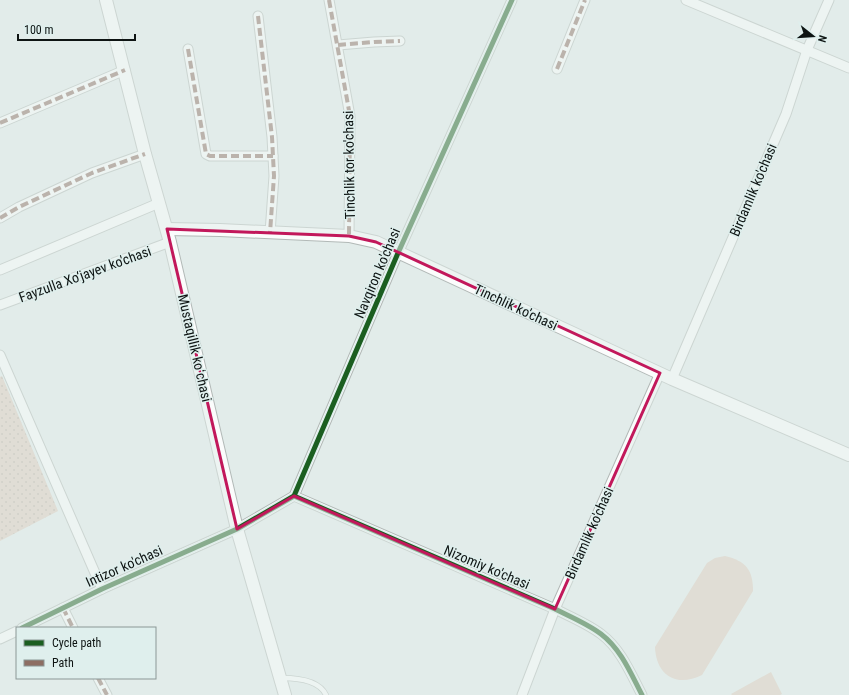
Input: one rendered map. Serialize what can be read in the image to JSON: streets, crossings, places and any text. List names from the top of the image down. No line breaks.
{"streets":{"main road":["Tinchlik ko'chasi","Mustaqillik koʻchasi"],"street":["Tinchlik tor ko'chasi","Birdamlik ko'chasi","Navqiron ko'chasi","Fayzulla Xo‘jayev ko'chasi","Intizor ko'chasi","Nizomiy ko'chasi"]},"crossings":[["Tinchlik tor ko'chasi","Tinchlik ko'chasi"],["Birdamlik ko'chasi","Tinchlik ko'chasi"],["Birdamlik ko'chasi","Nizomiy ko'chasi"],["Navqiron ko'chasi","Tinchlik ko'chasi"],["Navqiron ko'chasi","Nizomiy ko'chasi"],["Fayzulla Xo‘jayev ko'chasi","Mustaqillik koʻchasi"],["Tinchlik ko'chasi","Mustaqillik koʻchasi"],["Mustaqillik koʻchasi","Intizor ko'chasi"]],"legend":["Cycle path","Path"],"scale_bar":"100 m","north":"right"}
